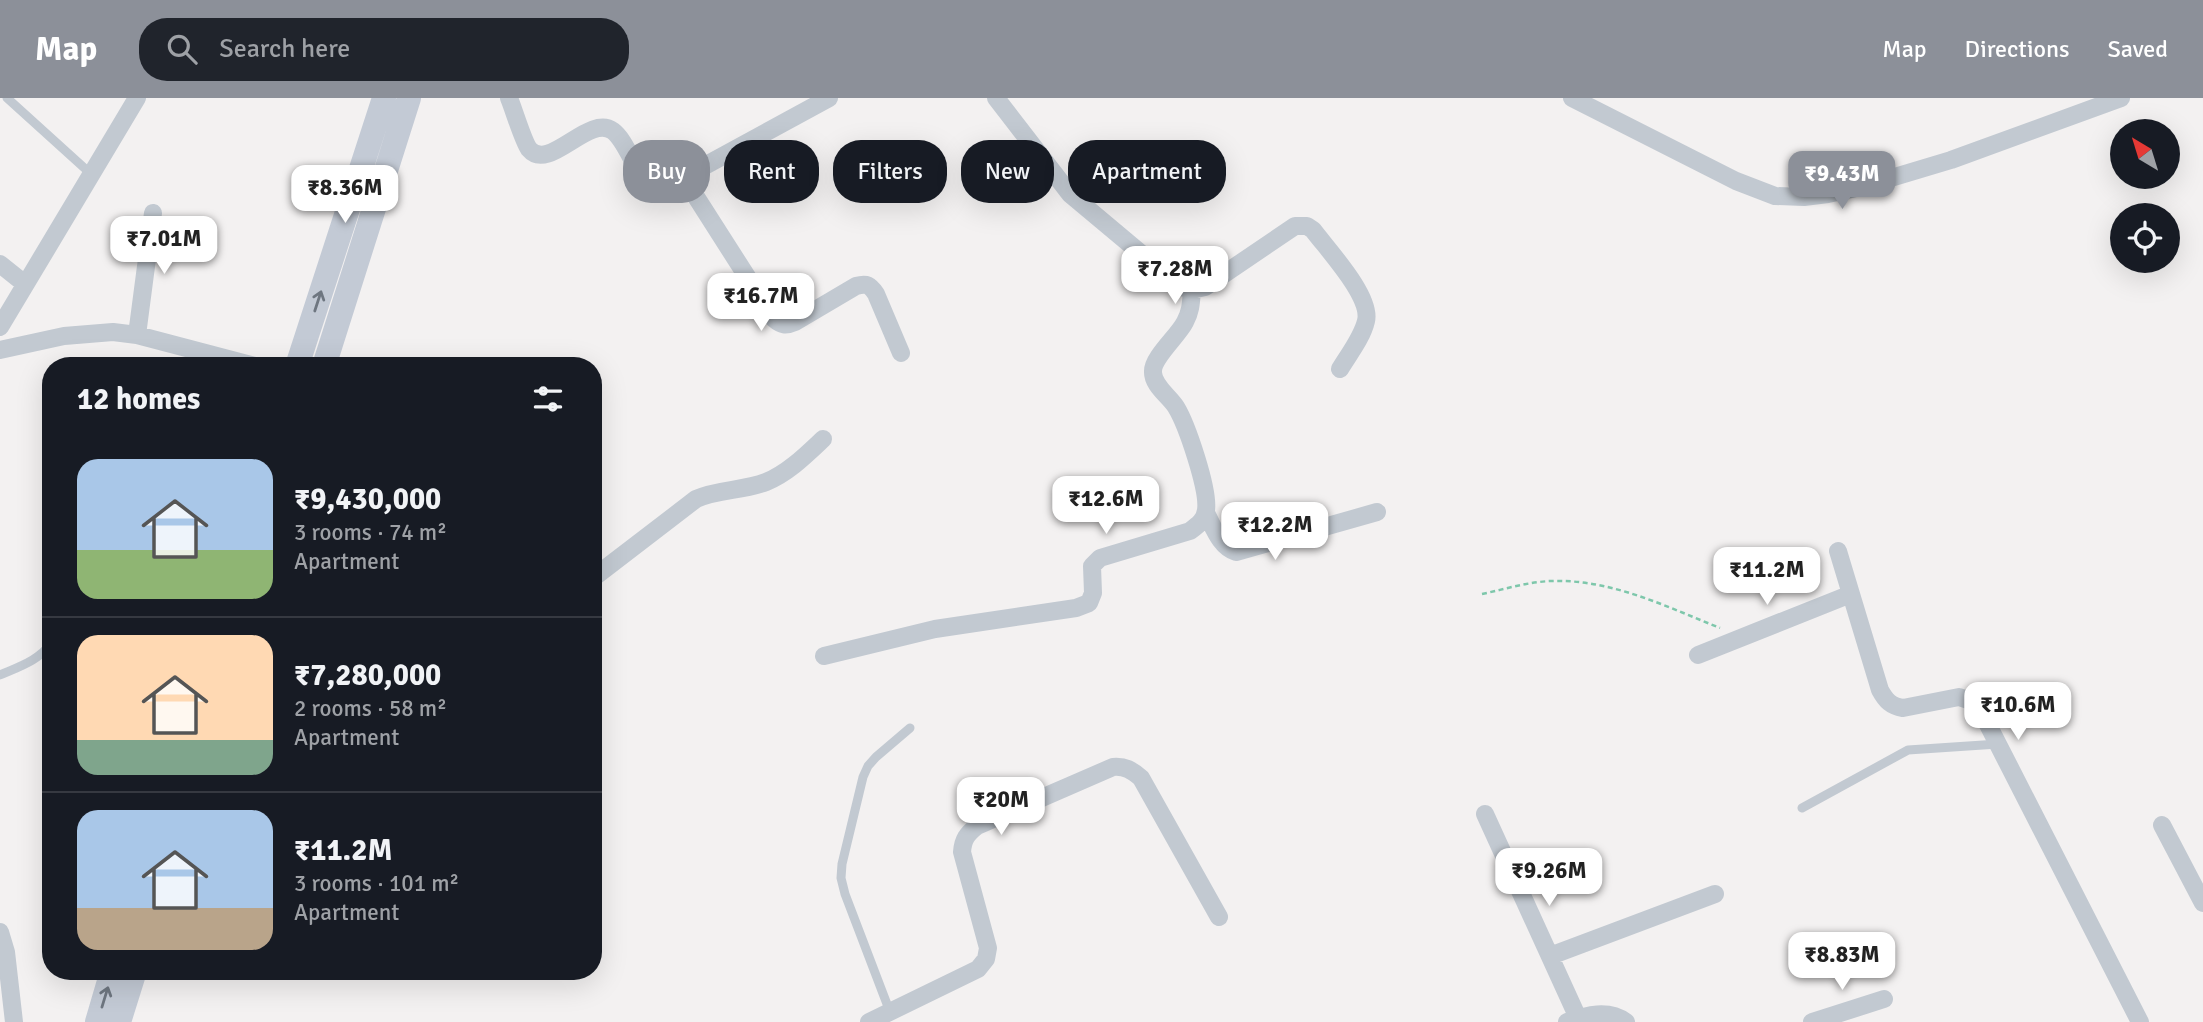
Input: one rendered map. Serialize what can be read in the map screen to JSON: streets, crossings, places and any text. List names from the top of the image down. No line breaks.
{"north":"top left","page":{"header":"Map","search":"Search here","nav":["Map","Directions","Saved"],"chip":["Buy","Rent","Filters","New","Apartment"],"price":["₹9.43M","₹8.36M","₹7.01M","₹7.28M","₹16.7M","₹12.6M","₹12.2M","₹11.2M","₹10.6M","₹20M","₹9.26M","₹8.83M"],"heading":"12 homes","list":[{"name":"₹9,430,000","note":"3 rooms · 74 m² · Apartment"},{"name":"₹7,280,000","note":"2 rooms · 58 m² · Apartment"},{"name":"₹11.2M","note":"3 rooms · 101 m² · Apartment"}]}}
